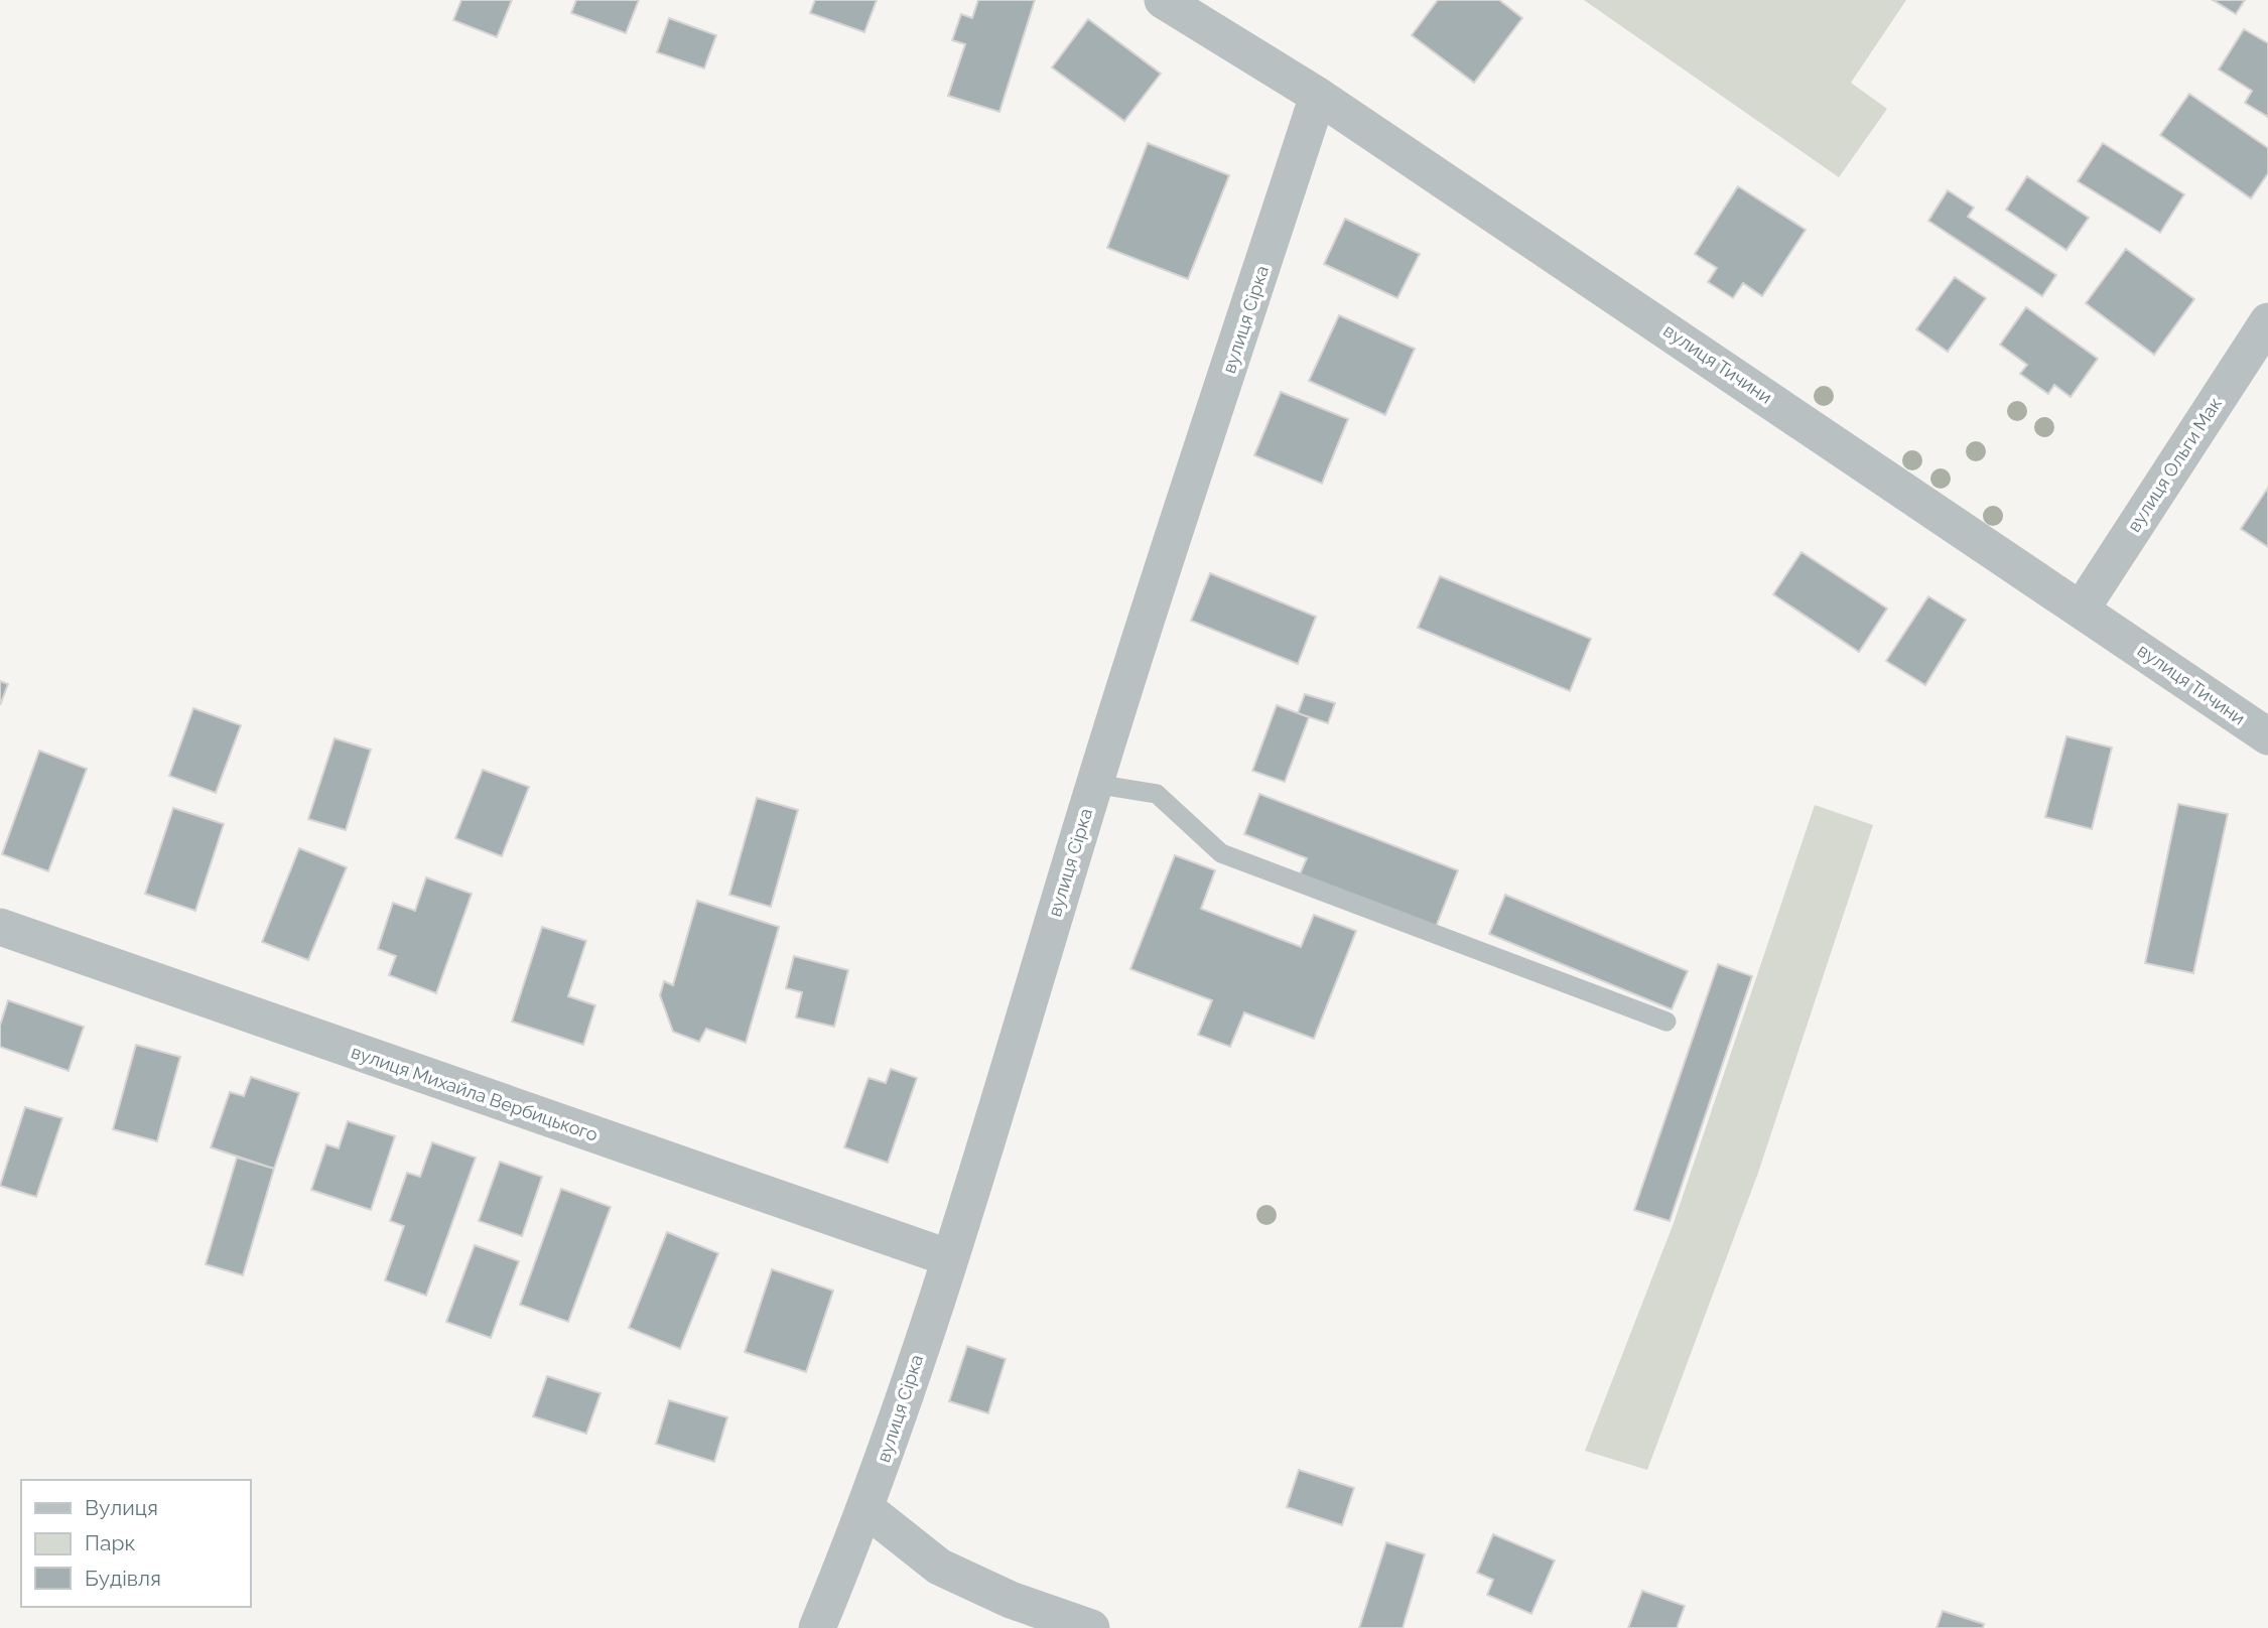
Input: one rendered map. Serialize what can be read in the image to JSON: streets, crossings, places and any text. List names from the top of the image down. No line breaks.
{"streets":{"street":["вулиця Сірка","вулиця Тичини","вулиця Ольги Мак","вулиця Михайла Вербицького"]},"crossings":[["вулиця Сірка","вулиця Тичини"],["вулиця Сірка","вулиця Михайла Вербицького"],["вулиця Тичини","вулиця Ольги Мак"]],"legend":["Вулиця","Парк","Будівля"]}
